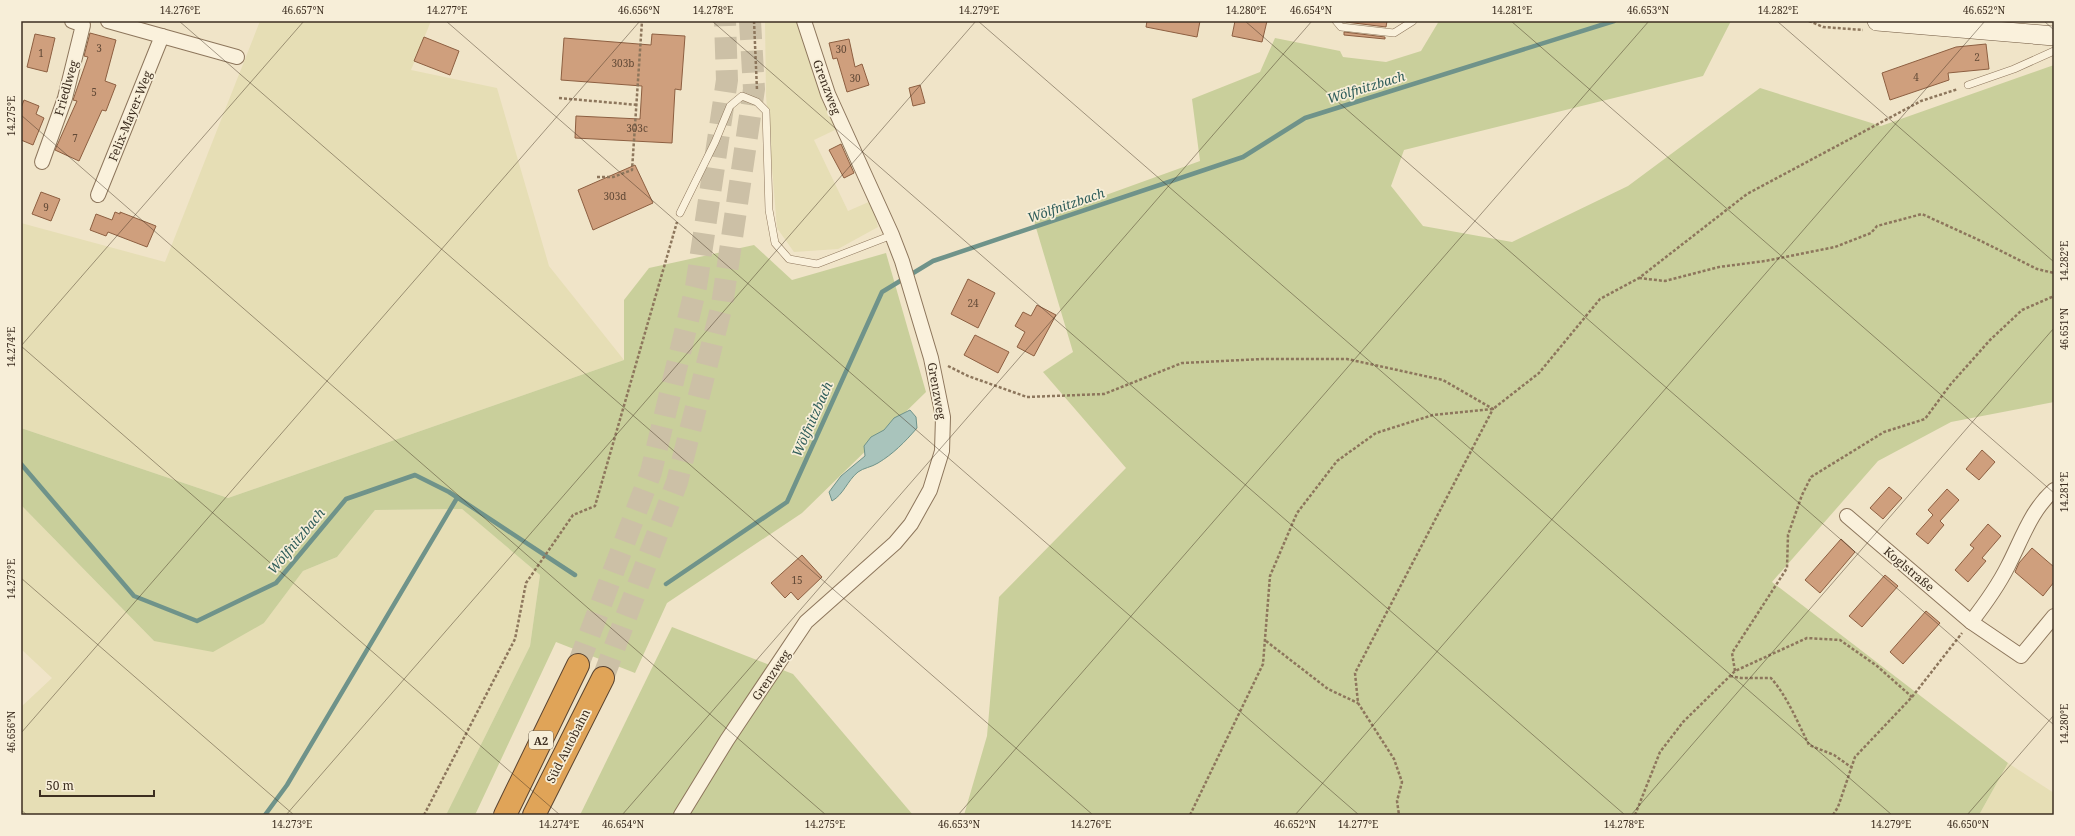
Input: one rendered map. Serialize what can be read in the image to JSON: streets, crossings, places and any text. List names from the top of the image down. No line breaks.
{"streets":{"highway":["A2","Süd Autobahn"],"street":["Grenzweg","Friedlweg","Felix-Mayer-Weg","Koglstraße"]},"water":["Wölfnitzbach"],"house_numbers":["3","30","1","2","303b","4","30","5","303c","7","303d","9","24","15"],"scale_bar":"50 m","coordinates":["14.276°E","46.657°N","14.277°E","46.656°N","14.278°E","14.279°E","14.280°E","46.654°N","14.281°E","46.653°N","14.282°E","46.652°N","14.275°E","46.651°N","14.274°E","14.273°E","46.650°N"]}
